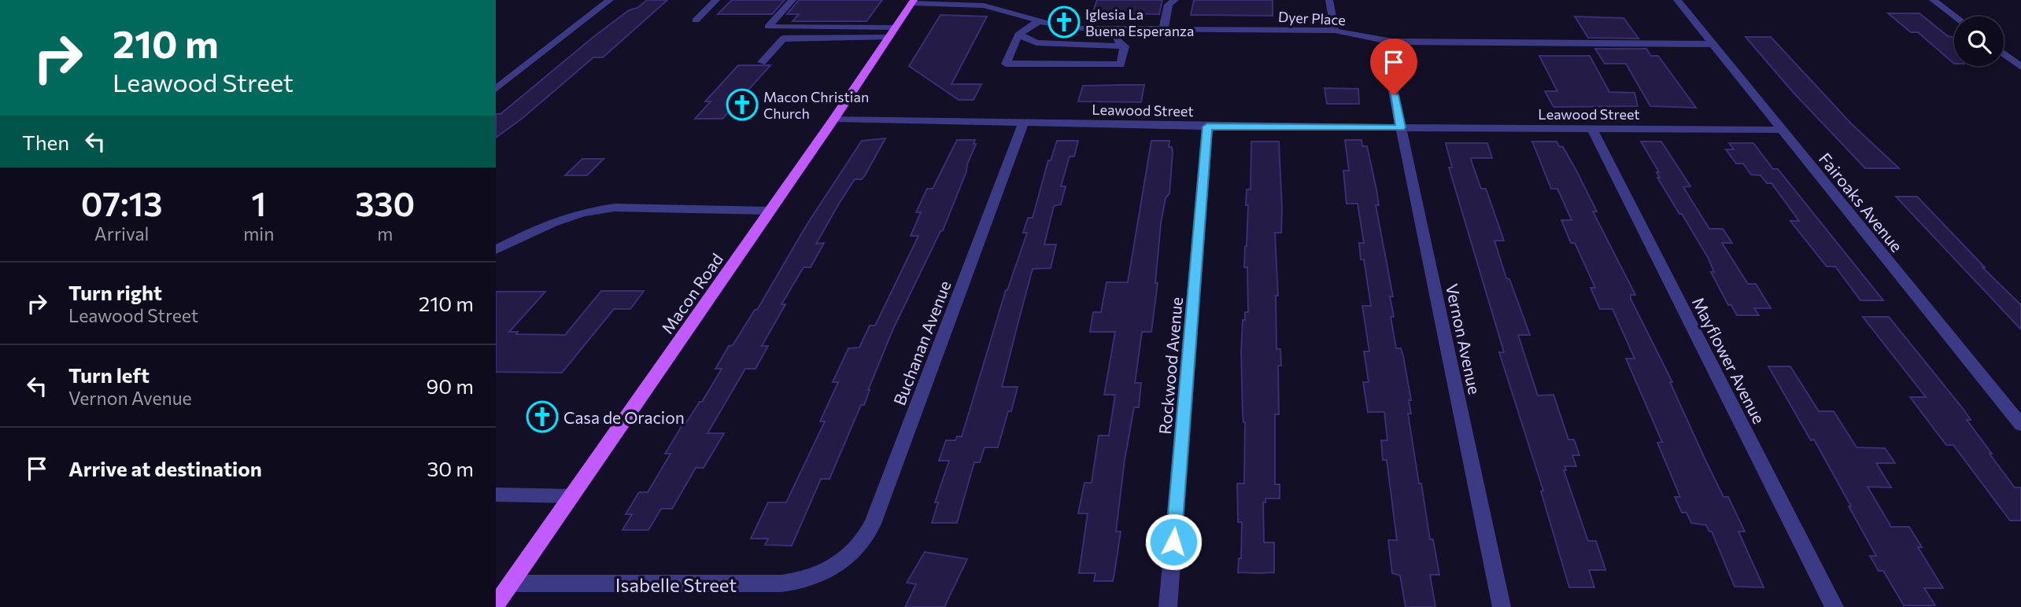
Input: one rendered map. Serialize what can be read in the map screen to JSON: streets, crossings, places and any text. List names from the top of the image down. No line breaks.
{"streets":{"main road":["Macon Road"],"street":["Dyer Place","Leawood Street","Fairoaks Avenue","Vernon Avenue","Buchanan Avenue","Mayflower Avenue","Rockwood Avenue","Isabelle Street"]},"crossings":[["Dyer Place","Fairoaks Avenue"],["Dyer Place","Macon Road"],["Leawood Street","Fairoaks Avenue"],["Leawood Street","Macon Road"],["Leawood Street","Vernon Avenue"],["Leawood Street","Buchanan Avenue"],["Leawood Street","Mayflower Avenue"],["Leawood Street","Rockwood Avenue"],["Macon Road","Isabelle Street"],["Buchanan Avenue","Isabelle Street"]],"places":{"church":["Iglesia La Buena Esperanza","Macon Christian Church","Casa de Oracion"]},"page":{"turn":["210 m","Leawood Street"],"then":"Then","eta":["07:13","Arrival","1","min","330","m"],"list":[{"name":"Turn right","note":"Leawood Street","value":"210 m"},{"name":"Turn left","note":"Vernon Avenue","value":"90 m"},{"name":"Arrive at destination","value":"30 m"}]}}
